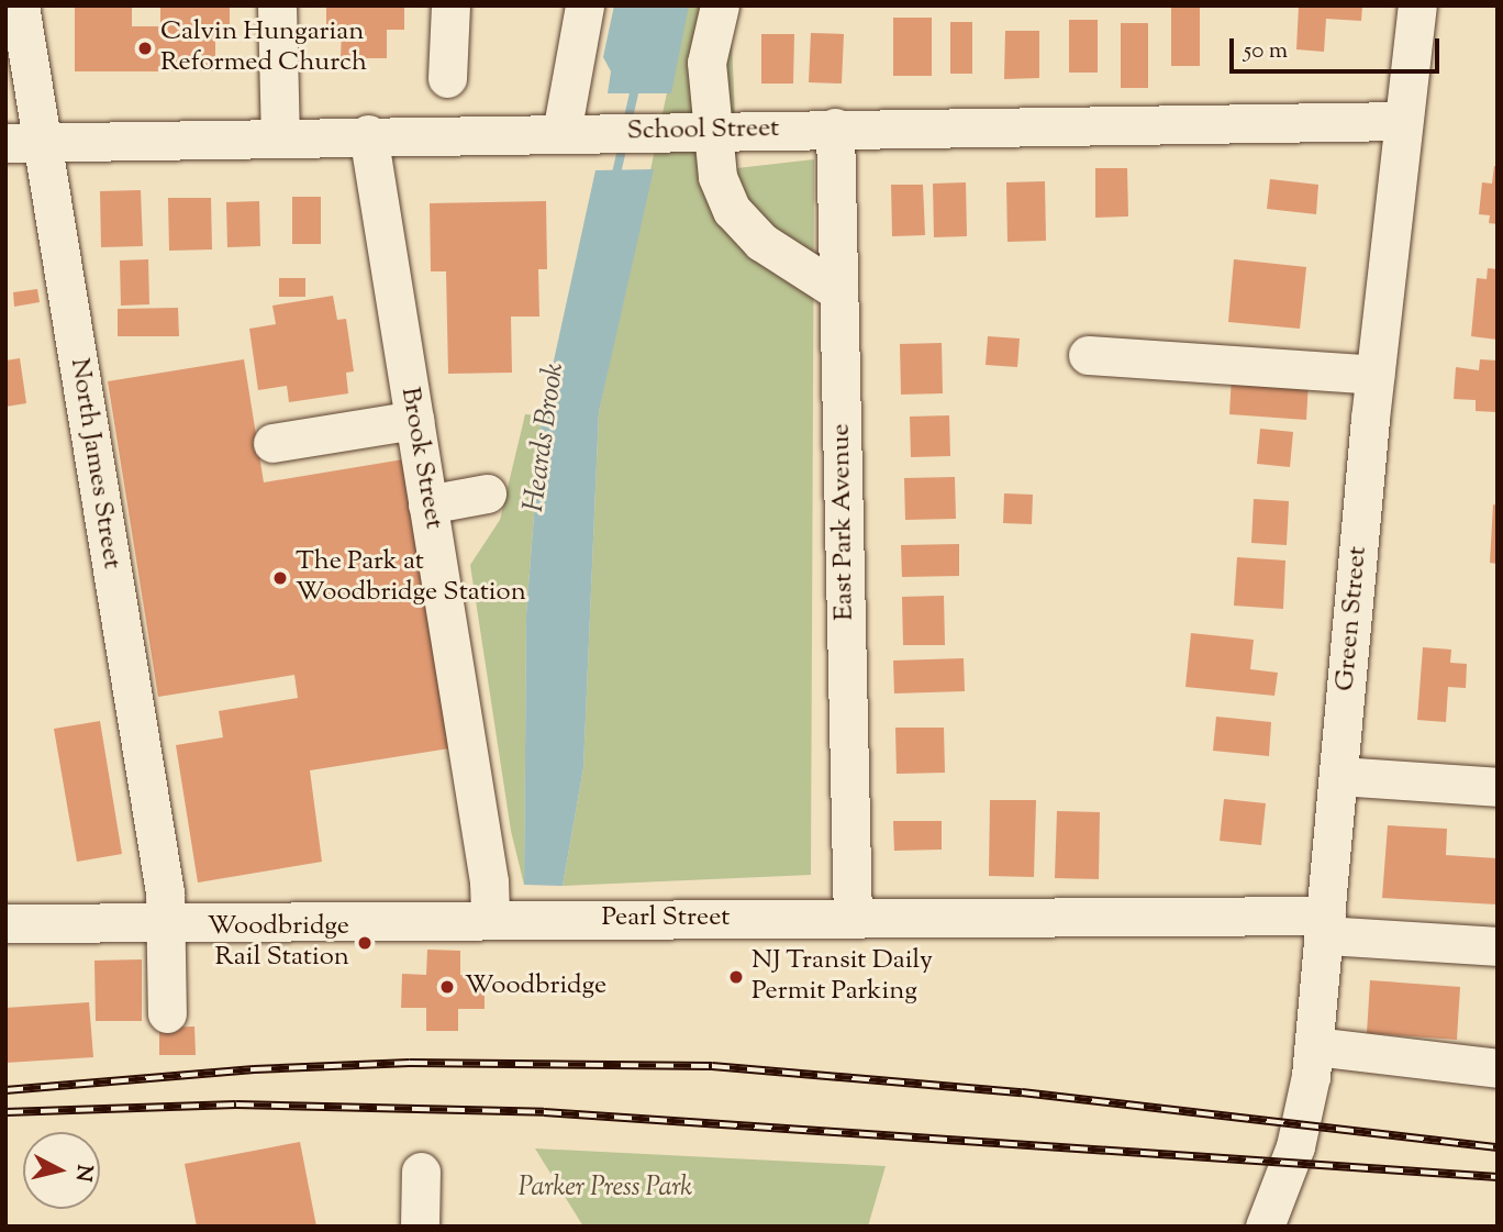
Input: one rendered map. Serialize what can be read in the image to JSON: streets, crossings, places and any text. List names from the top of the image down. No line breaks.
{"streets":{"street":["School Street","Brook Street","North James Street","East Park Avenue","Green Street","Pearl Street"]},"crossings":[["School Street","Brook Street"],["School Street","North James Street"],["School Street","East Park Avenue"],["School Street","Green Street"],["Brook Street","Pearl Street"],["North James Street","Pearl Street"],["East Park Avenue","Pearl Street"],["Green Street","Pearl Street"]],"water":["Heards Brook"],"parks":["Parker Press Park"],"places":["Calvin Hungarian Reformed Church","The Park at Woodbridge Station","Woodbridge Rail Station","NJ Transit Daily Permit Parking","Woodbridge"],"scale_bar":"50 m","north":"right"}
